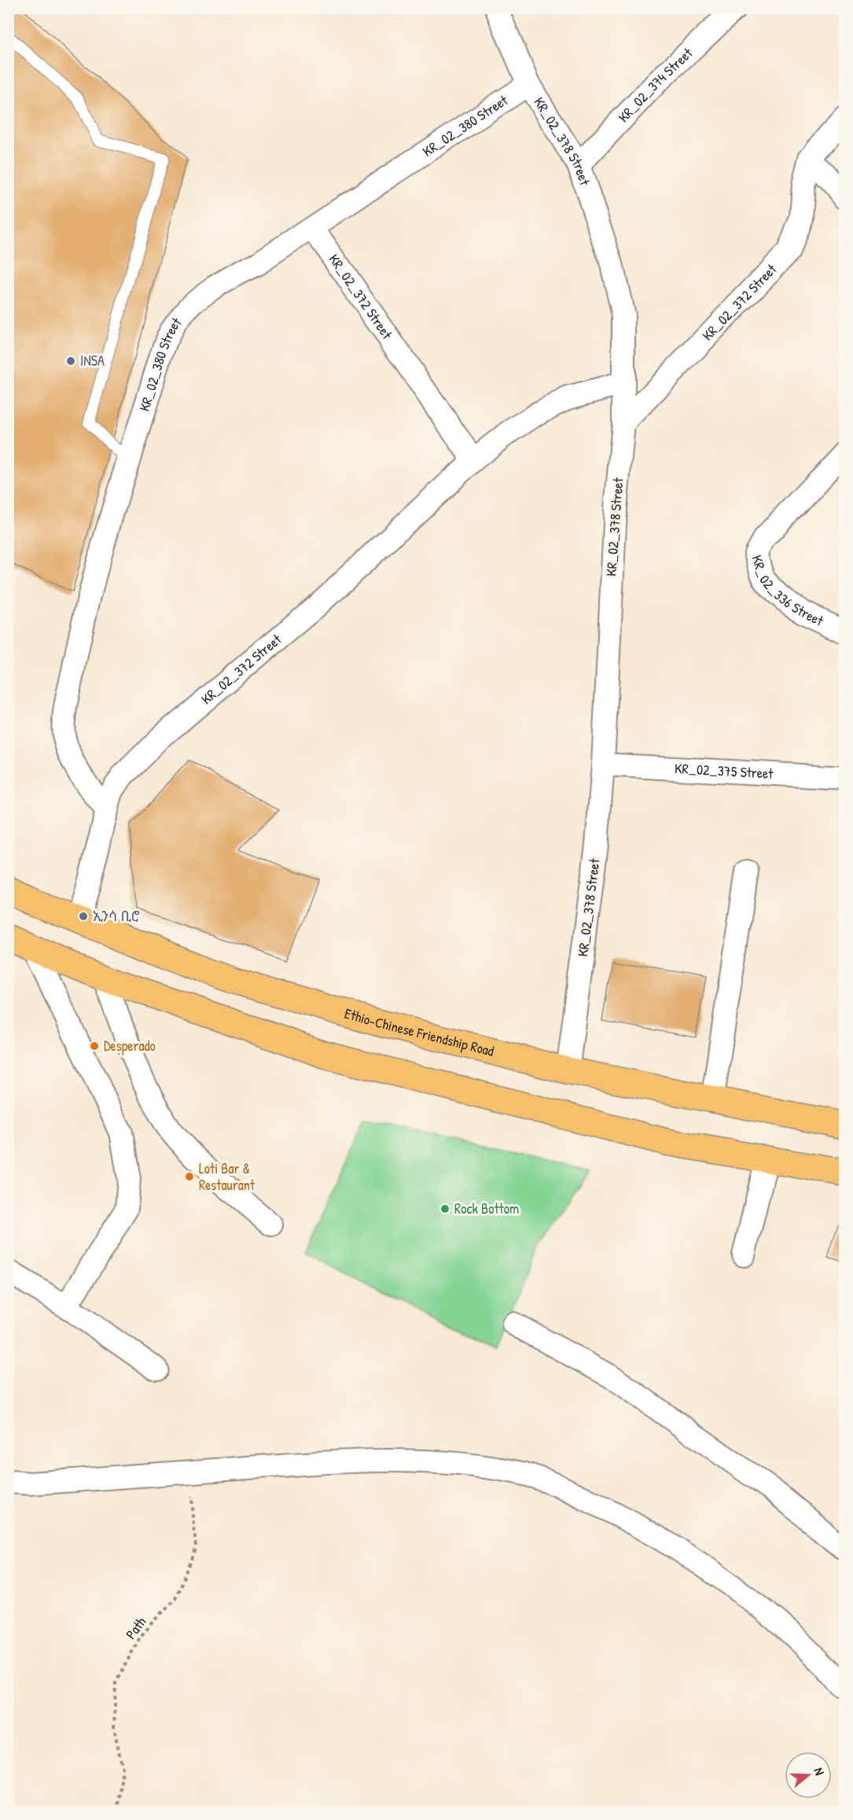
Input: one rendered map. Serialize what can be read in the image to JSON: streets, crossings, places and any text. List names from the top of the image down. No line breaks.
{"streets":{"main road":["Ethio-Chinese Friendship Road"],"street":["KR_02_374 Street","KR_02_380 Street","KR_02_378 Street","KR_02_372 Street","KR_02_336 Street","KR_02_375 Street"],"path":["Path"]},"crossings":[["KR_02_374 Street","KR_02_378 Street"],["KR_02_380 Street","KR_02_378 Street"],["KR_02_380 Street","KR_02_372 Street"],["KR_02_378 Street","KR_02_372 Street"],["KR_02_378 Street","KR_02_375 Street"],["KR_02_378 Street","Ethio-Chinese Friendship Road"],["KR_02_372 Street","Ethio-Chinese Friendship Road"]],"places":["INSA","ኢንሳ ቢሮ","Desperado","Loti Bar & Restaurant","Rock Bottom"],"north":"right"}
